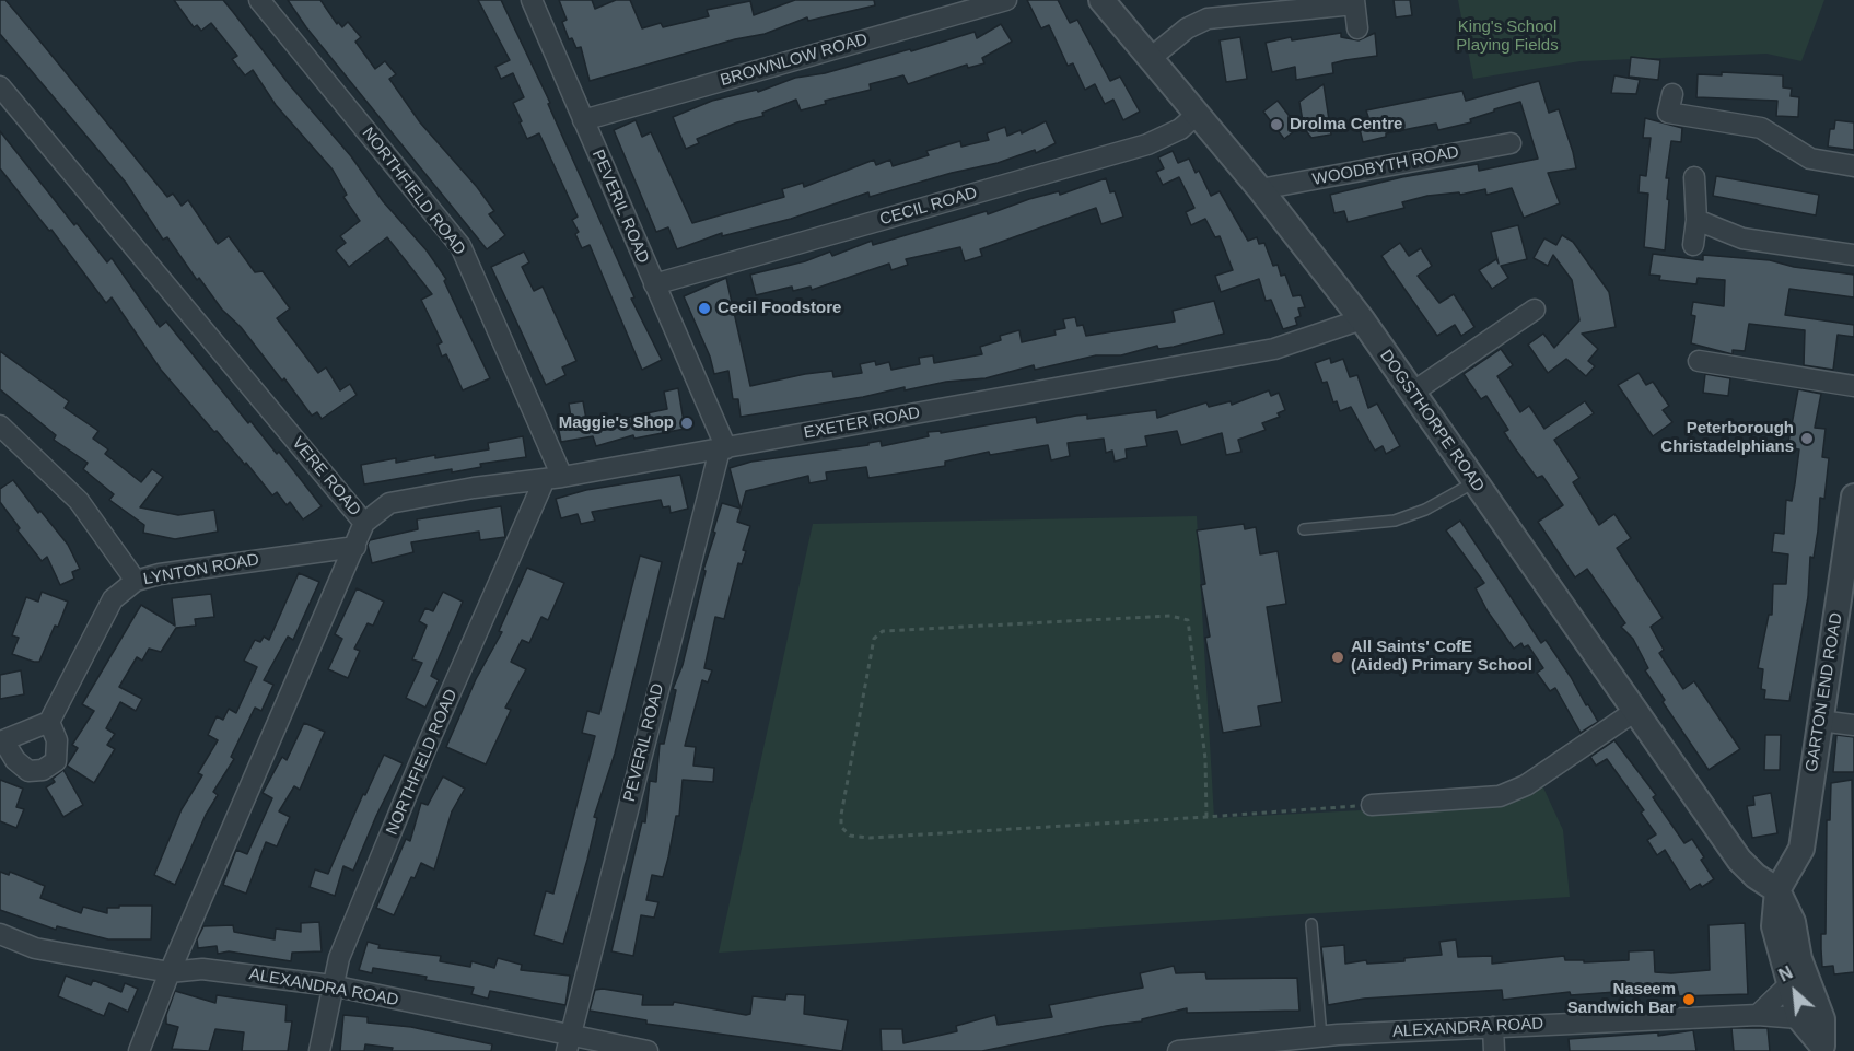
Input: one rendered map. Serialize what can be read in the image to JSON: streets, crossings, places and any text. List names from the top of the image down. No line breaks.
{"streets":{"street":["BROWNLOW ROAD","WOODBYTH ROAD","NORTHFIELD ROAD","PEVERIL ROAD","CECIL ROAD","DOGSTHORPE ROAD","EXETER ROAD","VERE ROAD","LYNTON ROAD","GARTON END ROAD","ALEXANDRA ROAD"]},"crossings":[["BROWNLOW ROAD","PEVERIL ROAD"],["WOODBYTH ROAD","DOGSTHORPE ROAD"],["NORTHFIELD ROAD","EXETER ROAD"],["NORTHFIELD ROAD","ALEXANDRA ROAD"],["PEVERIL ROAD","CECIL ROAD"],["PEVERIL ROAD","EXETER ROAD"],["PEVERIL ROAD","ALEXANDRA ROAD"],["CECIL ROAD","DOGSTHORPE ROAD"],["DOGSTHORPE ROAD","EXETER ROAD"],["DOGSTHORPE ROAD","GARTON END ROAD"],["EXETER ROAD","VERE ROAD"],["VERE ROAD","LYNTON ROAD"],["VERE ROAD","ALEXANDRA ROAD"]],"parks":["King's School Playing Fields"],"places":["Drolma Centre","Cecil Foodstore","Maggie's Shop","Peterborough Christadelphians","All Saints' CofE (Aided) Primary School","Naseem Sandwich Bar"],"north":"top left"}
